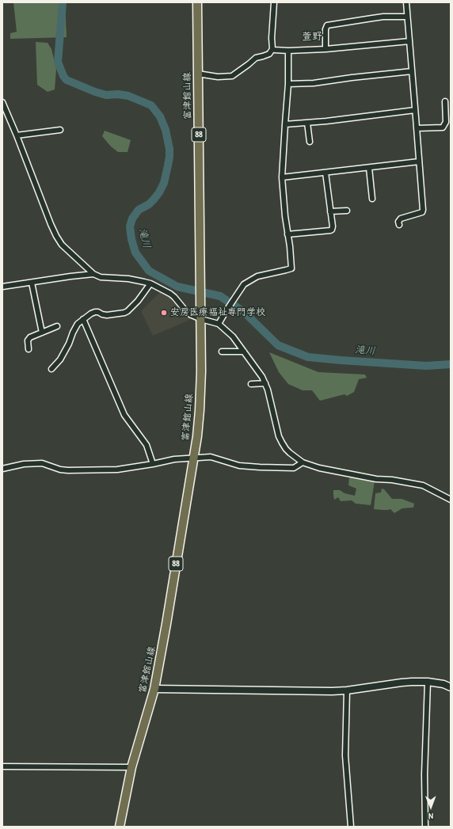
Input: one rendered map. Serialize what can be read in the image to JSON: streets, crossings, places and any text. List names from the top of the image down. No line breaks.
{"streets":{"main road":["富津館山線","88"]},"districts":["萱野"],"water":["滝川"],"places":["安房医療福祉専門学校"],"north":"bottom"}
